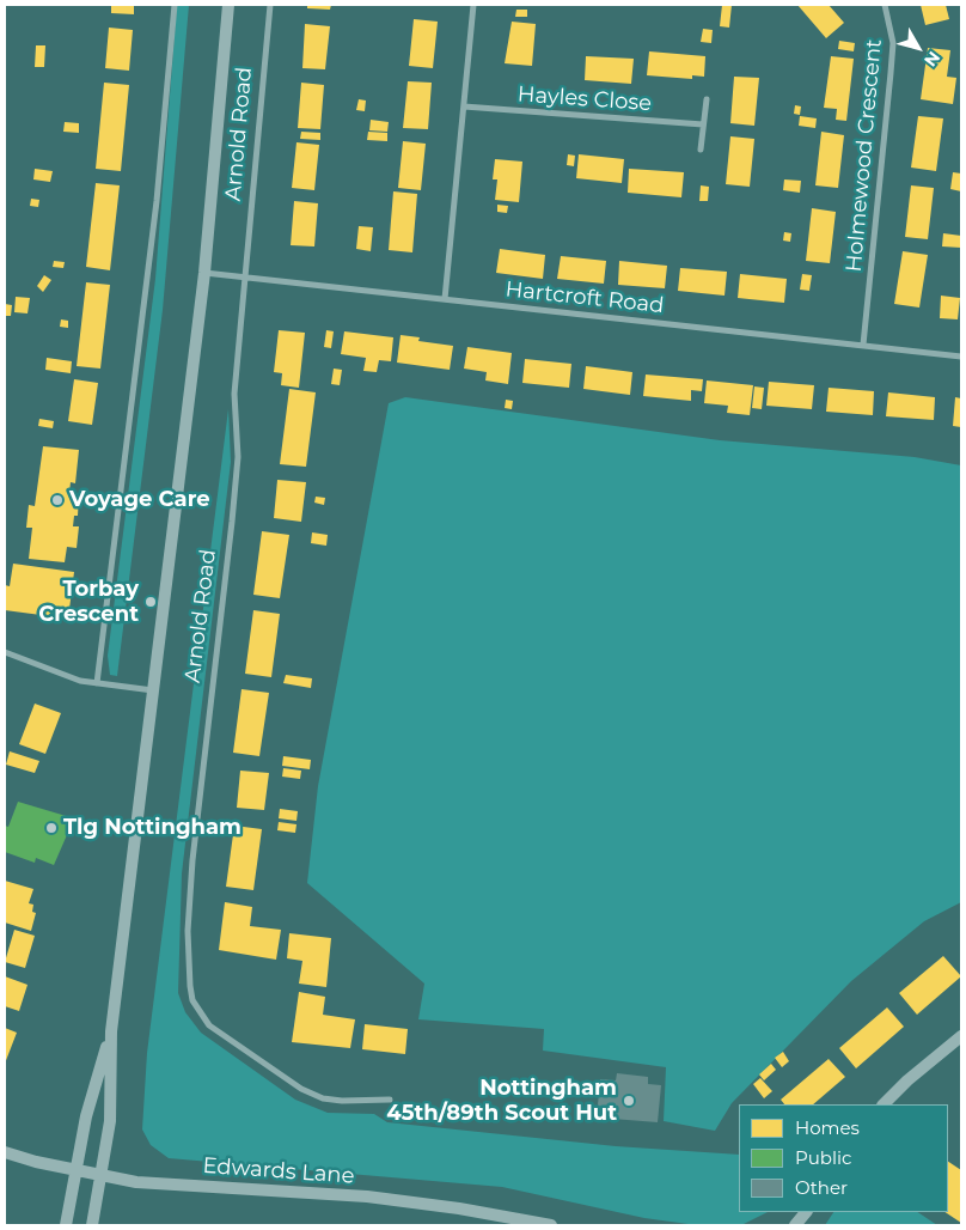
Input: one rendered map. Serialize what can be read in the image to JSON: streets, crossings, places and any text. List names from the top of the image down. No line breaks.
{"streets":{"main road":["Arnold Road","Edwards Lane"],"street":["Hayles Close","Holmewood Crescent","Hartcroft Road"]},"crossings":[["Arnold Road","Hartcroft Road"],["Arnold Road","Edwards Lane"],["Holmewood Crescent","Hartcroft Road"]],"places":["Voyage Care","Torbay Crescent","Tlg Nottingham","Nottingham 45th/89th Scout Hut"],"legend":["Homes","Public","Other"],"north":"bottom right"}
